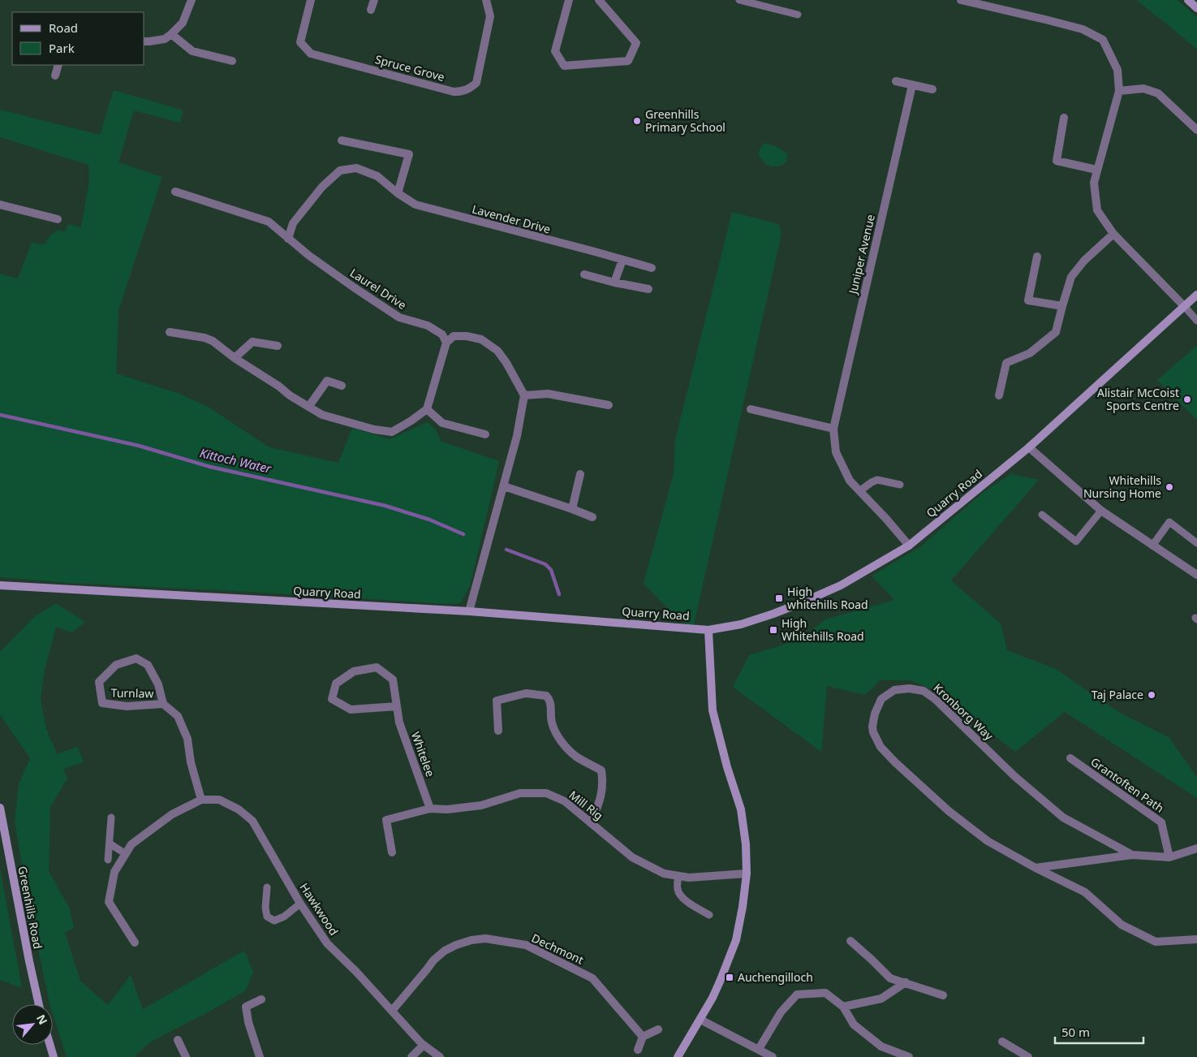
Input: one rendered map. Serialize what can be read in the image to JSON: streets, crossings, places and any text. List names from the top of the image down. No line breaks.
{"streets":{"street":["Spruce Grove","Lavender Drive","Juniper Avenue","Laurel Drive","Quarry Road","Turnlaw","Kronborg Way","Whitelee","Grantoften Path","Mill Rig","Greenhills Road","Hawkwood","Dechmont"]},"crossings":[["Lavender Drive","Laurel Drive"],["Juniper Avenue","Quarry Road"],["Turnlaw","Hawkwood"],["Kronborg Way","Grantoften Path"],["Whitelee","Mill Rig"],["Hawkwood","Dechmont"]],"water":["Kittoch Water"],"places":{"other":["Greenhills Primary School","Alistair McCoist Sports Centre","Whitehills Nursing Home","Taj Palace"],"transit":["High whitehills Road","High Whitehills Road","Auchengilloch"]},"legend":["Road","Park"],"scale_bar":"50 m","north":"top right"}
